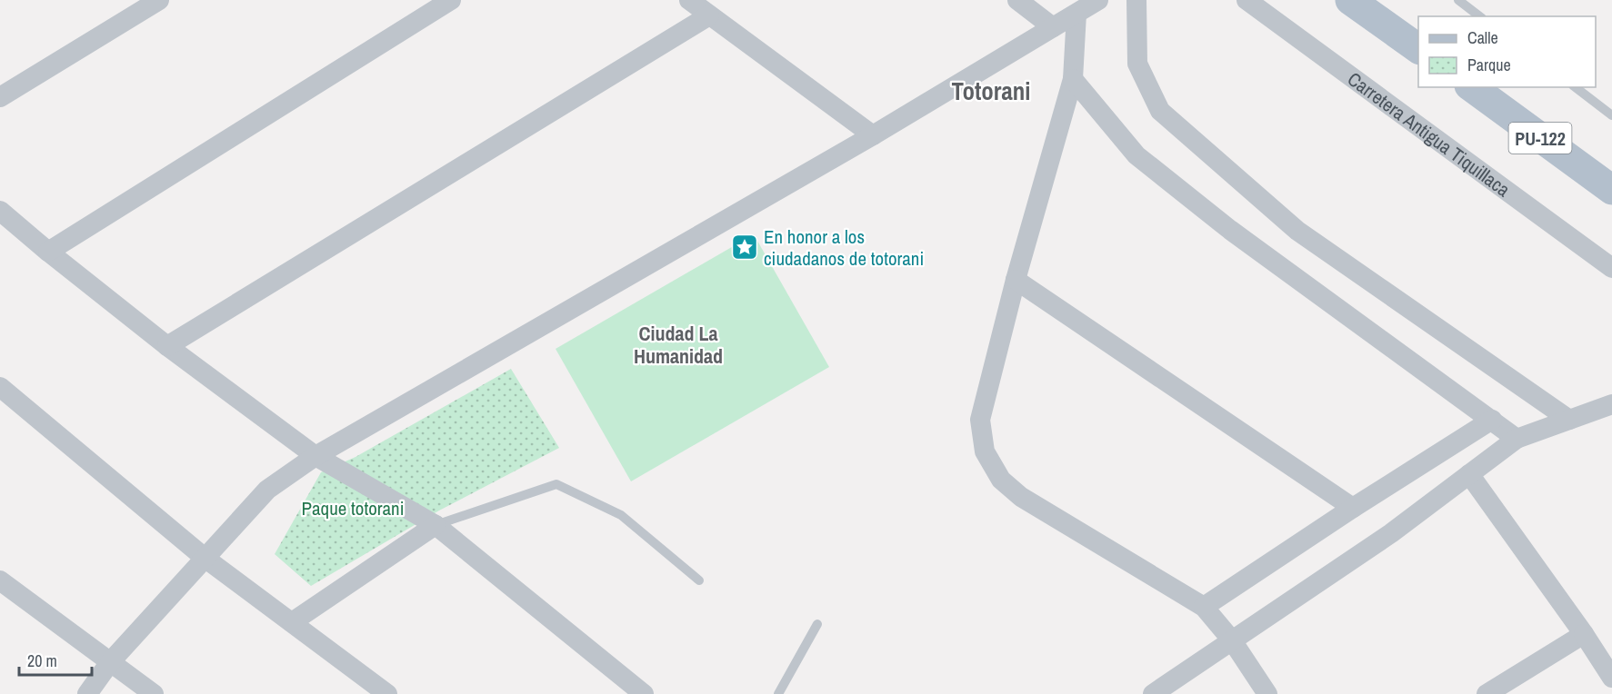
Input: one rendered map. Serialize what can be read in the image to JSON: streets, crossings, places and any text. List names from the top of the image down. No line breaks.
{"streets":{"main road":["PU-122"],"street":["Carretera Antigua Tiquillaca"]},"districts":["Totorani","Ciudad La Humanidad"],"parks":["Paque totorani"],"places":{"place":["En honor a los ciudadanos de totorani"]},"legend":["Calle","Parque"],"scale_bar":"20 m"}
